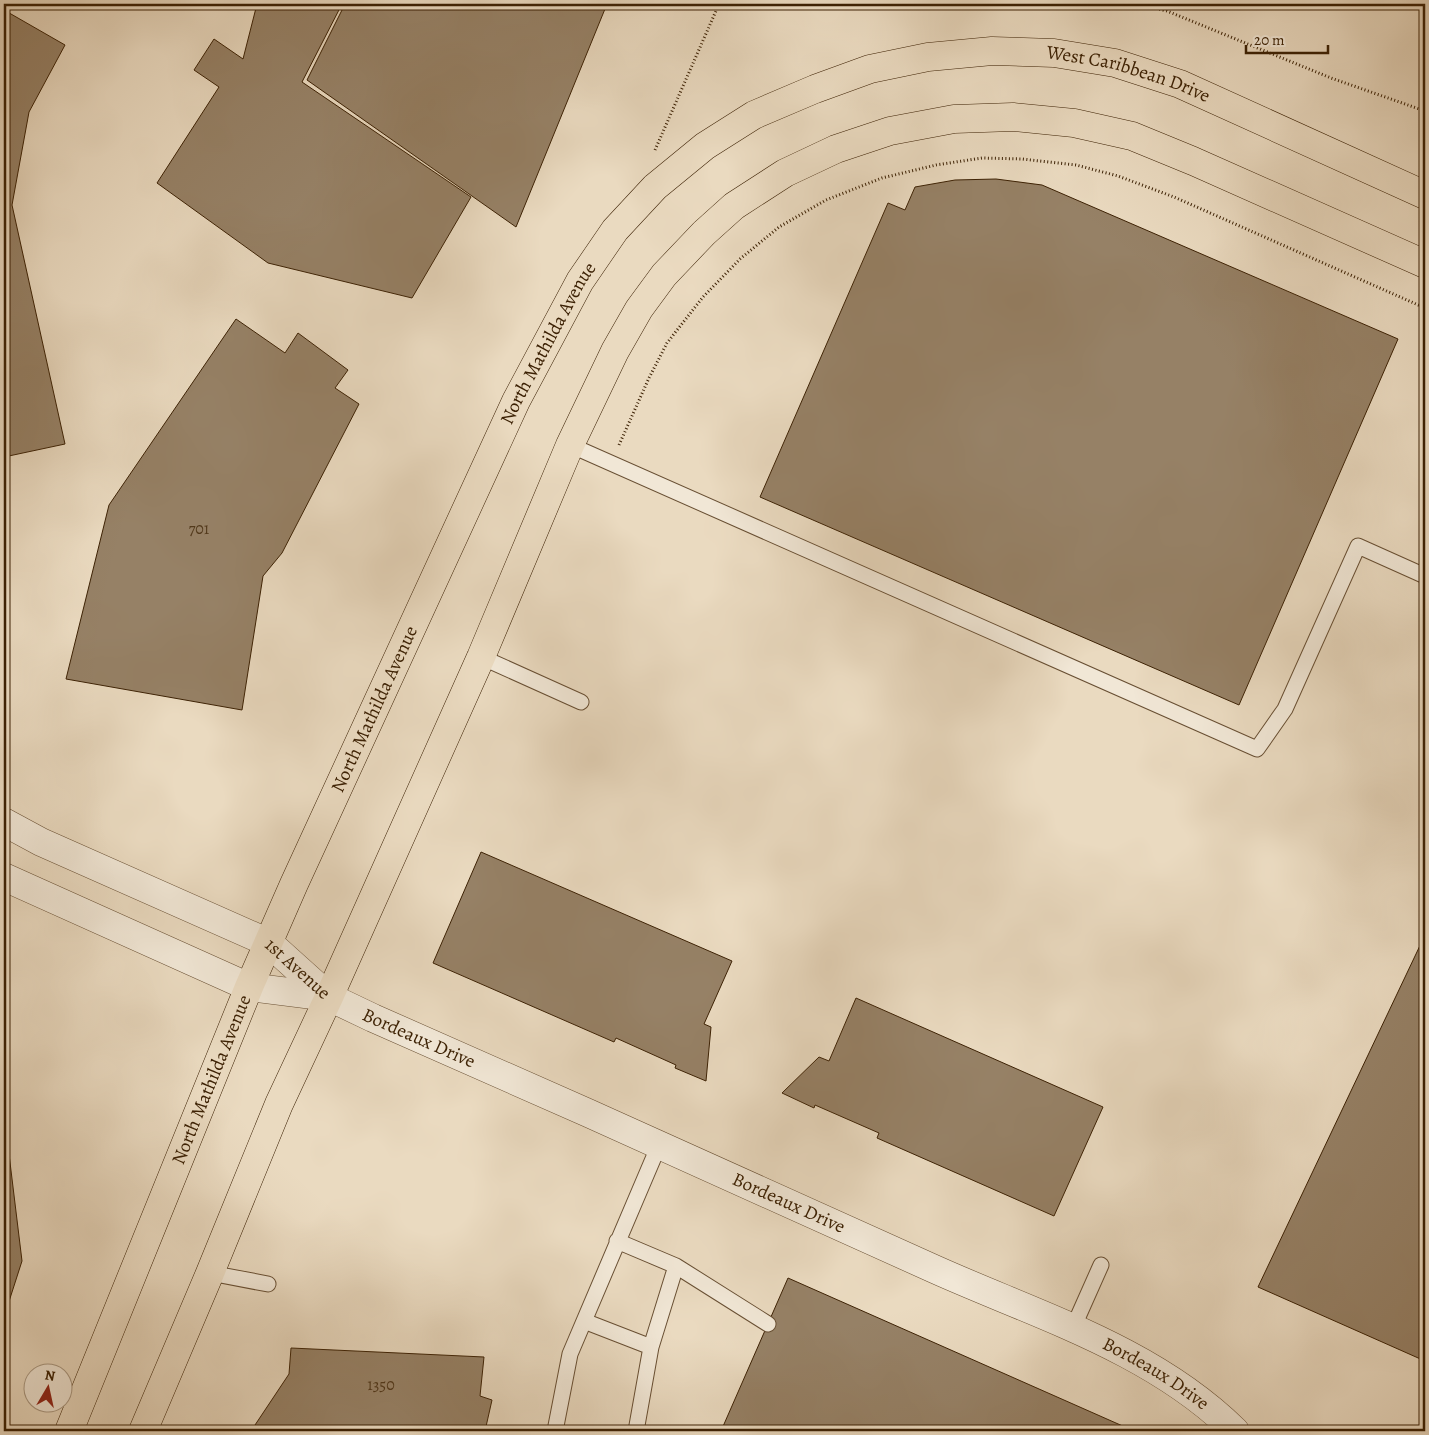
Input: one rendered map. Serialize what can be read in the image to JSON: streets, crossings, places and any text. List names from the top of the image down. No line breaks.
{"streets":{"main road":["West Caribbean Drive","North Mathilda Avenue"],"street":["1st Avenue","Bordeaux Drive"]},"crossings":[["West Caribbean Drive","North Mathilda Avenue"],["North Mathilda Avenue","1st Avenue"],["1st Avenue","Bordeaux Drive"]],"house_numbers":["701","1350"],"scale_bar":"20 m","north":"top"}
